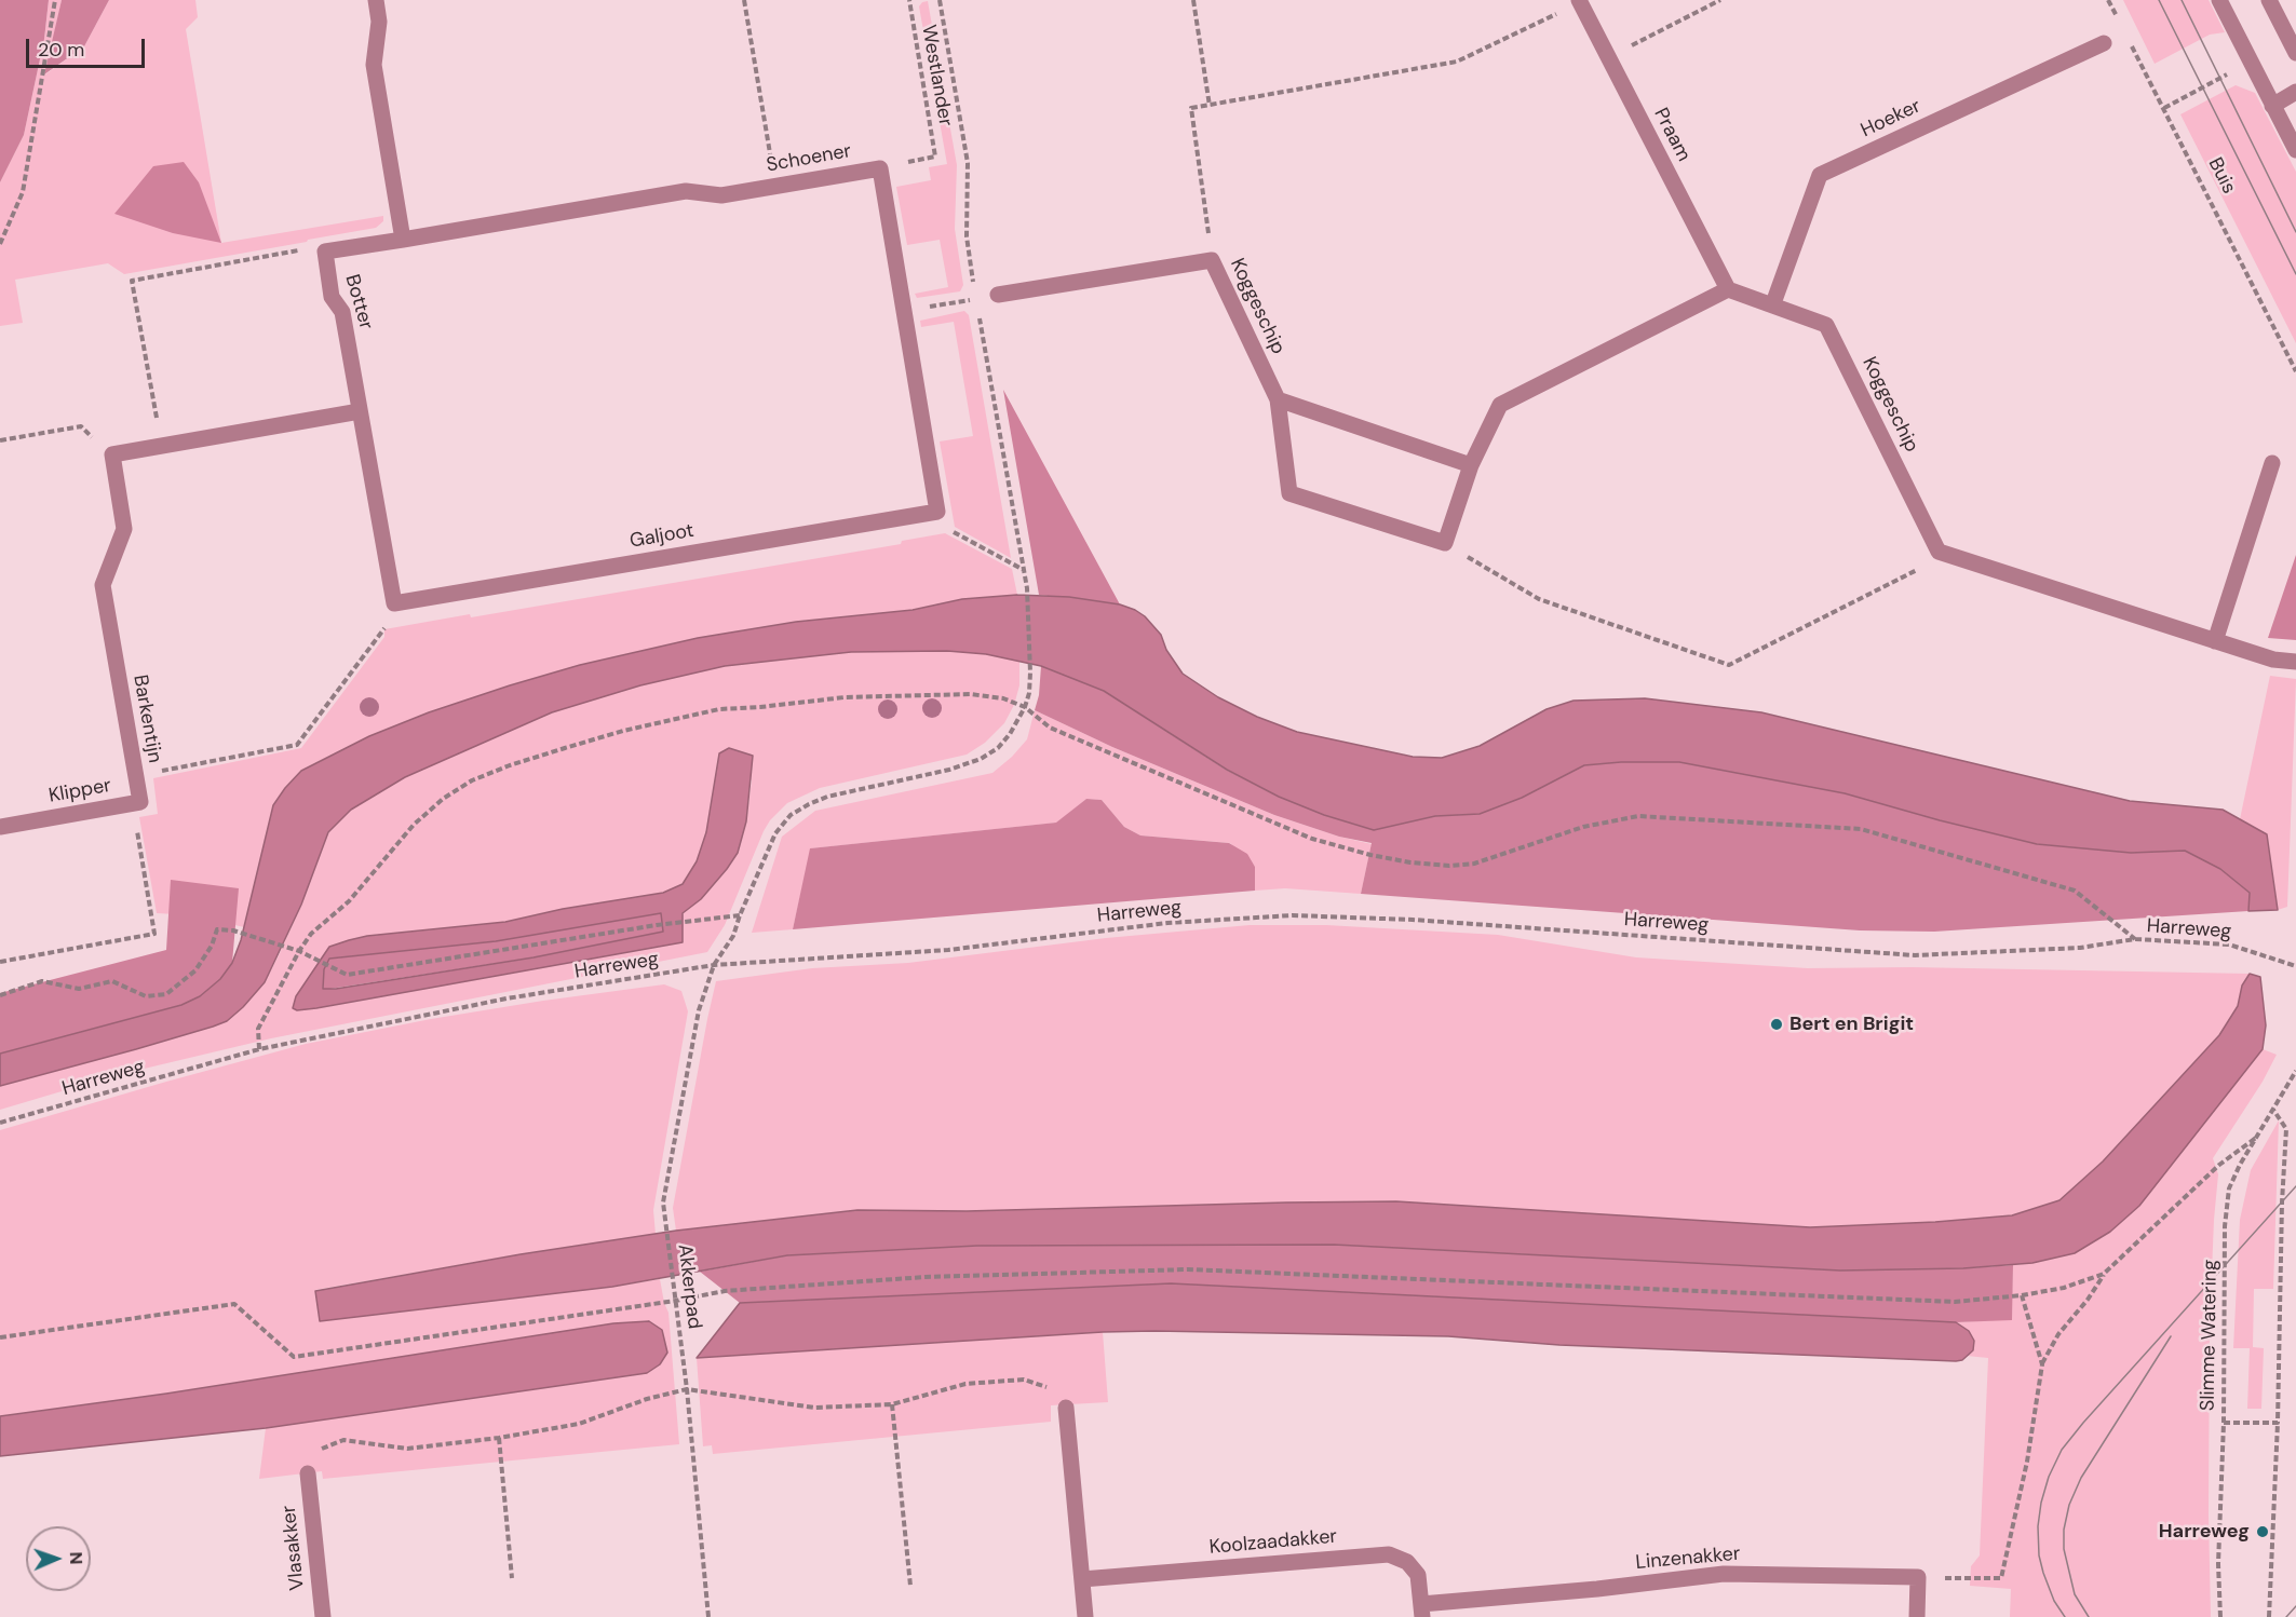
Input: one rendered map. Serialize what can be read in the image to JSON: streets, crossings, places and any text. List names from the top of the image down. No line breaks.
{"streets":{"street":["Hoeker","Praam","Schoener","Botter","Koggeschip","Galjoot","Barkentijn","Klipper","Koolzaadakker","Vlasakker","Linzenakker"],"path":["Westlander","Buis","Harreweg","Akkerpad","Slimme Watering"]},"crossings":[["Hoeker","Koggeschip"],["Praam","Koggeschip"],["Schoener","Botter"],["Schoener","Galjoot"],["Botter","Galjoot"],["Botter","Barkentijn"],["Galjoot","Barkentijn"],["Barkentijn","Klipper"],["Harreweg","Akkerpad"],["Koolzaadakker","Linzenakker"]],"places":["Bert en Brigit","Harreweg"],"scale_bar":"20 m","north":"right"}
